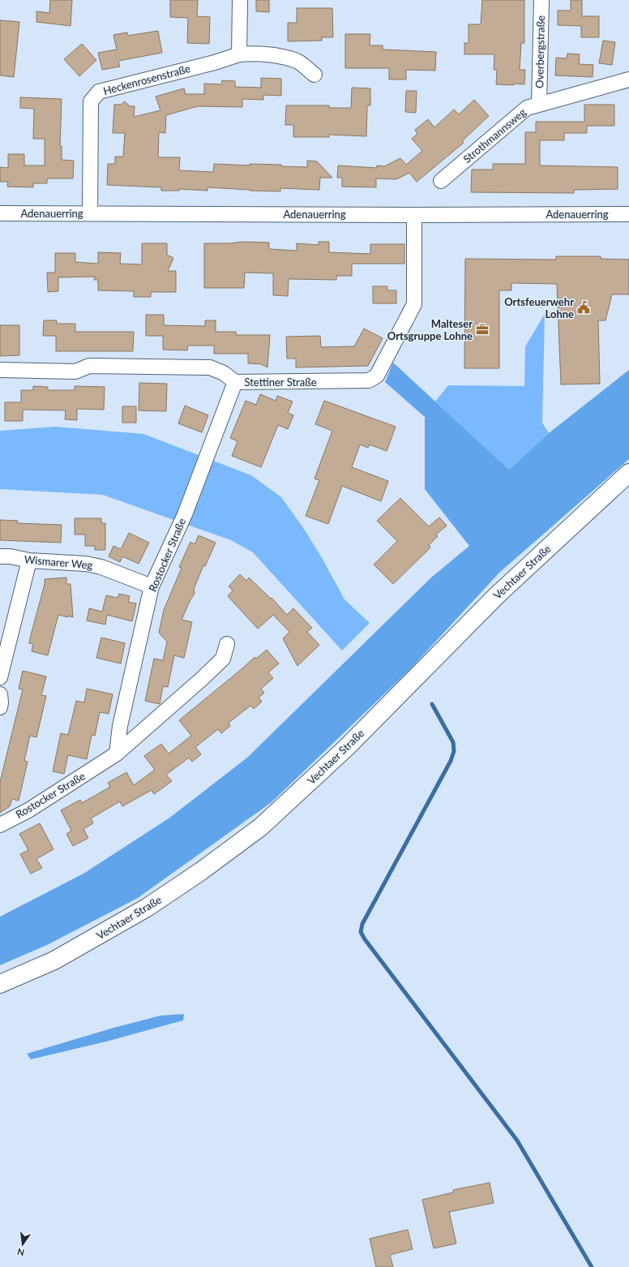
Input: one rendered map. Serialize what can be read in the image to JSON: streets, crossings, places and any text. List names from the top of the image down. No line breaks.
{"streets":{"main road":["Vechtaer Straße"],"street":["Overbergstraße","Heckenrosenstraße","Strothmannsweg","Adenauerring","Stettiner Straße","Rostocker Straße","Wismarer Weg"]},"crossings":[["Overbergstraße","Strothmannsweg"],["Heckenrosenstraße","Adenauerring"],["Adenauerring","Stettiner Straße"],["Stettiner Straße","Rostocker Straße"],["Rostocker Straße","Wismarer Weg"]],"places":{"public building":["Ortsfeuerwehr Lohne"],"office":["Malteser Ortsgruppe Lohne"]},"north":"bottom"}
